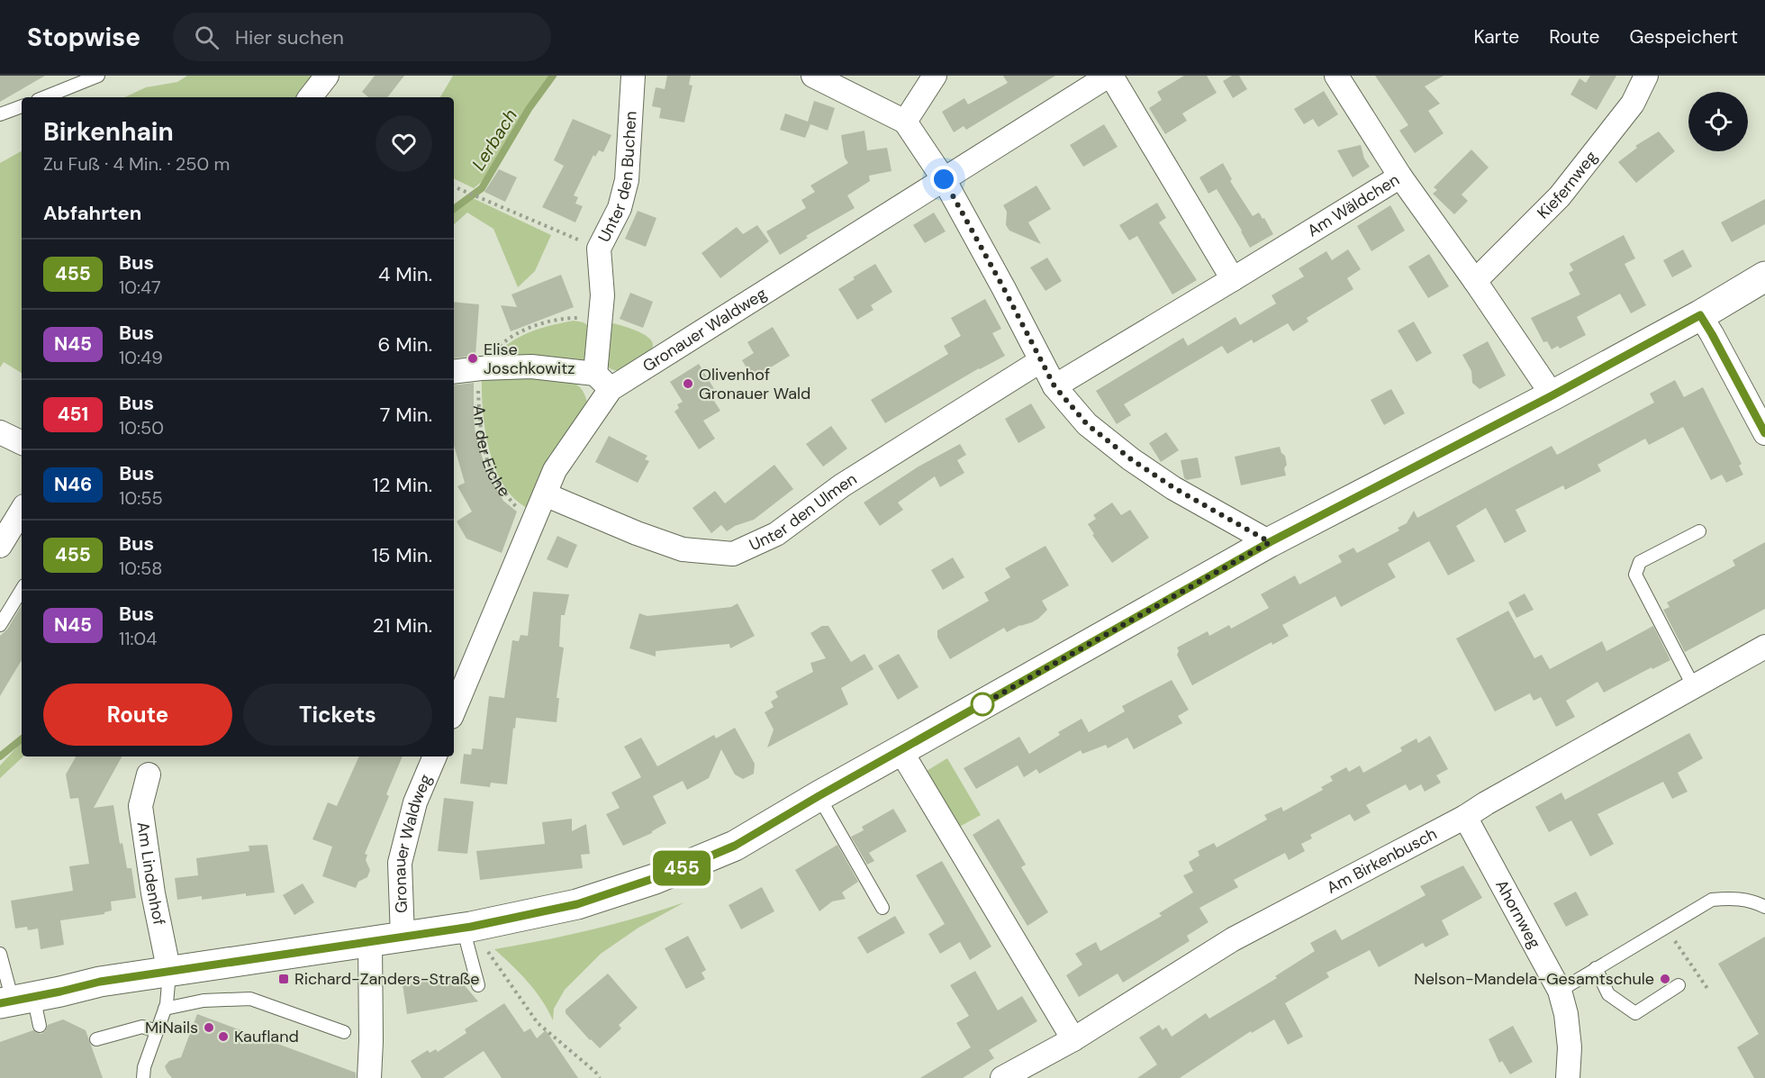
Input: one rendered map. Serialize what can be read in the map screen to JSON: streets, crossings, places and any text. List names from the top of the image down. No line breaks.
{"streets":{"street":["Unter den Buchen","Kiefernweg","Am Wäldchen","Gronauer Waldweg","Unter den Ulmen","Am Birkenbusch","Am Lindenhof","Ahornweg"],"path":["An der Eiche"]},"crossings":[["Unter den Buchen","Gronauer Waldweg"],["Gronauer Waldweg","An der Eiche"],["Gronauer Waldweg","Unter den Ulmen"],["Am Birkenbusch","Ahornweg"]],"water":["Lerbach"],"places":{"other":["Elise Joschkowitz","Olivenhof Gronauer Wald","Nelson-Mandela-Gesamtschule","MiNails","Kaufland"],"transit":["Richard-Zanders-Straße"]},"lines":["bus line 455"],"page":{"header":"Stopwise","search":"Hier suchen","nav":["Karte","Route","Gespeichert"],"on_map":"455","heading":[["Birkenhain","Zu Fuß · 4 Min. · 250 m"],"Abfahrten"],"list":[{"mark":"455","name":"Bus","note":"10:47","value":"4 Min."},{"mark":"N45","name":"Bus","note":"10:49","value":"6 Min."},{"mark":"451","name":"Bus","note":"10:50","value":"7 Min."},{"mark":"N46","name":"Bus","note":"10:55","value":"12 Min."},{"mark":"455","name":"Bus","note":"10:58","value":"15 Min."},{"mark":"N45","name":"Bus","note":"11:04","value":"21 Min."}],"buttons":["Route","Tickets"]}}
